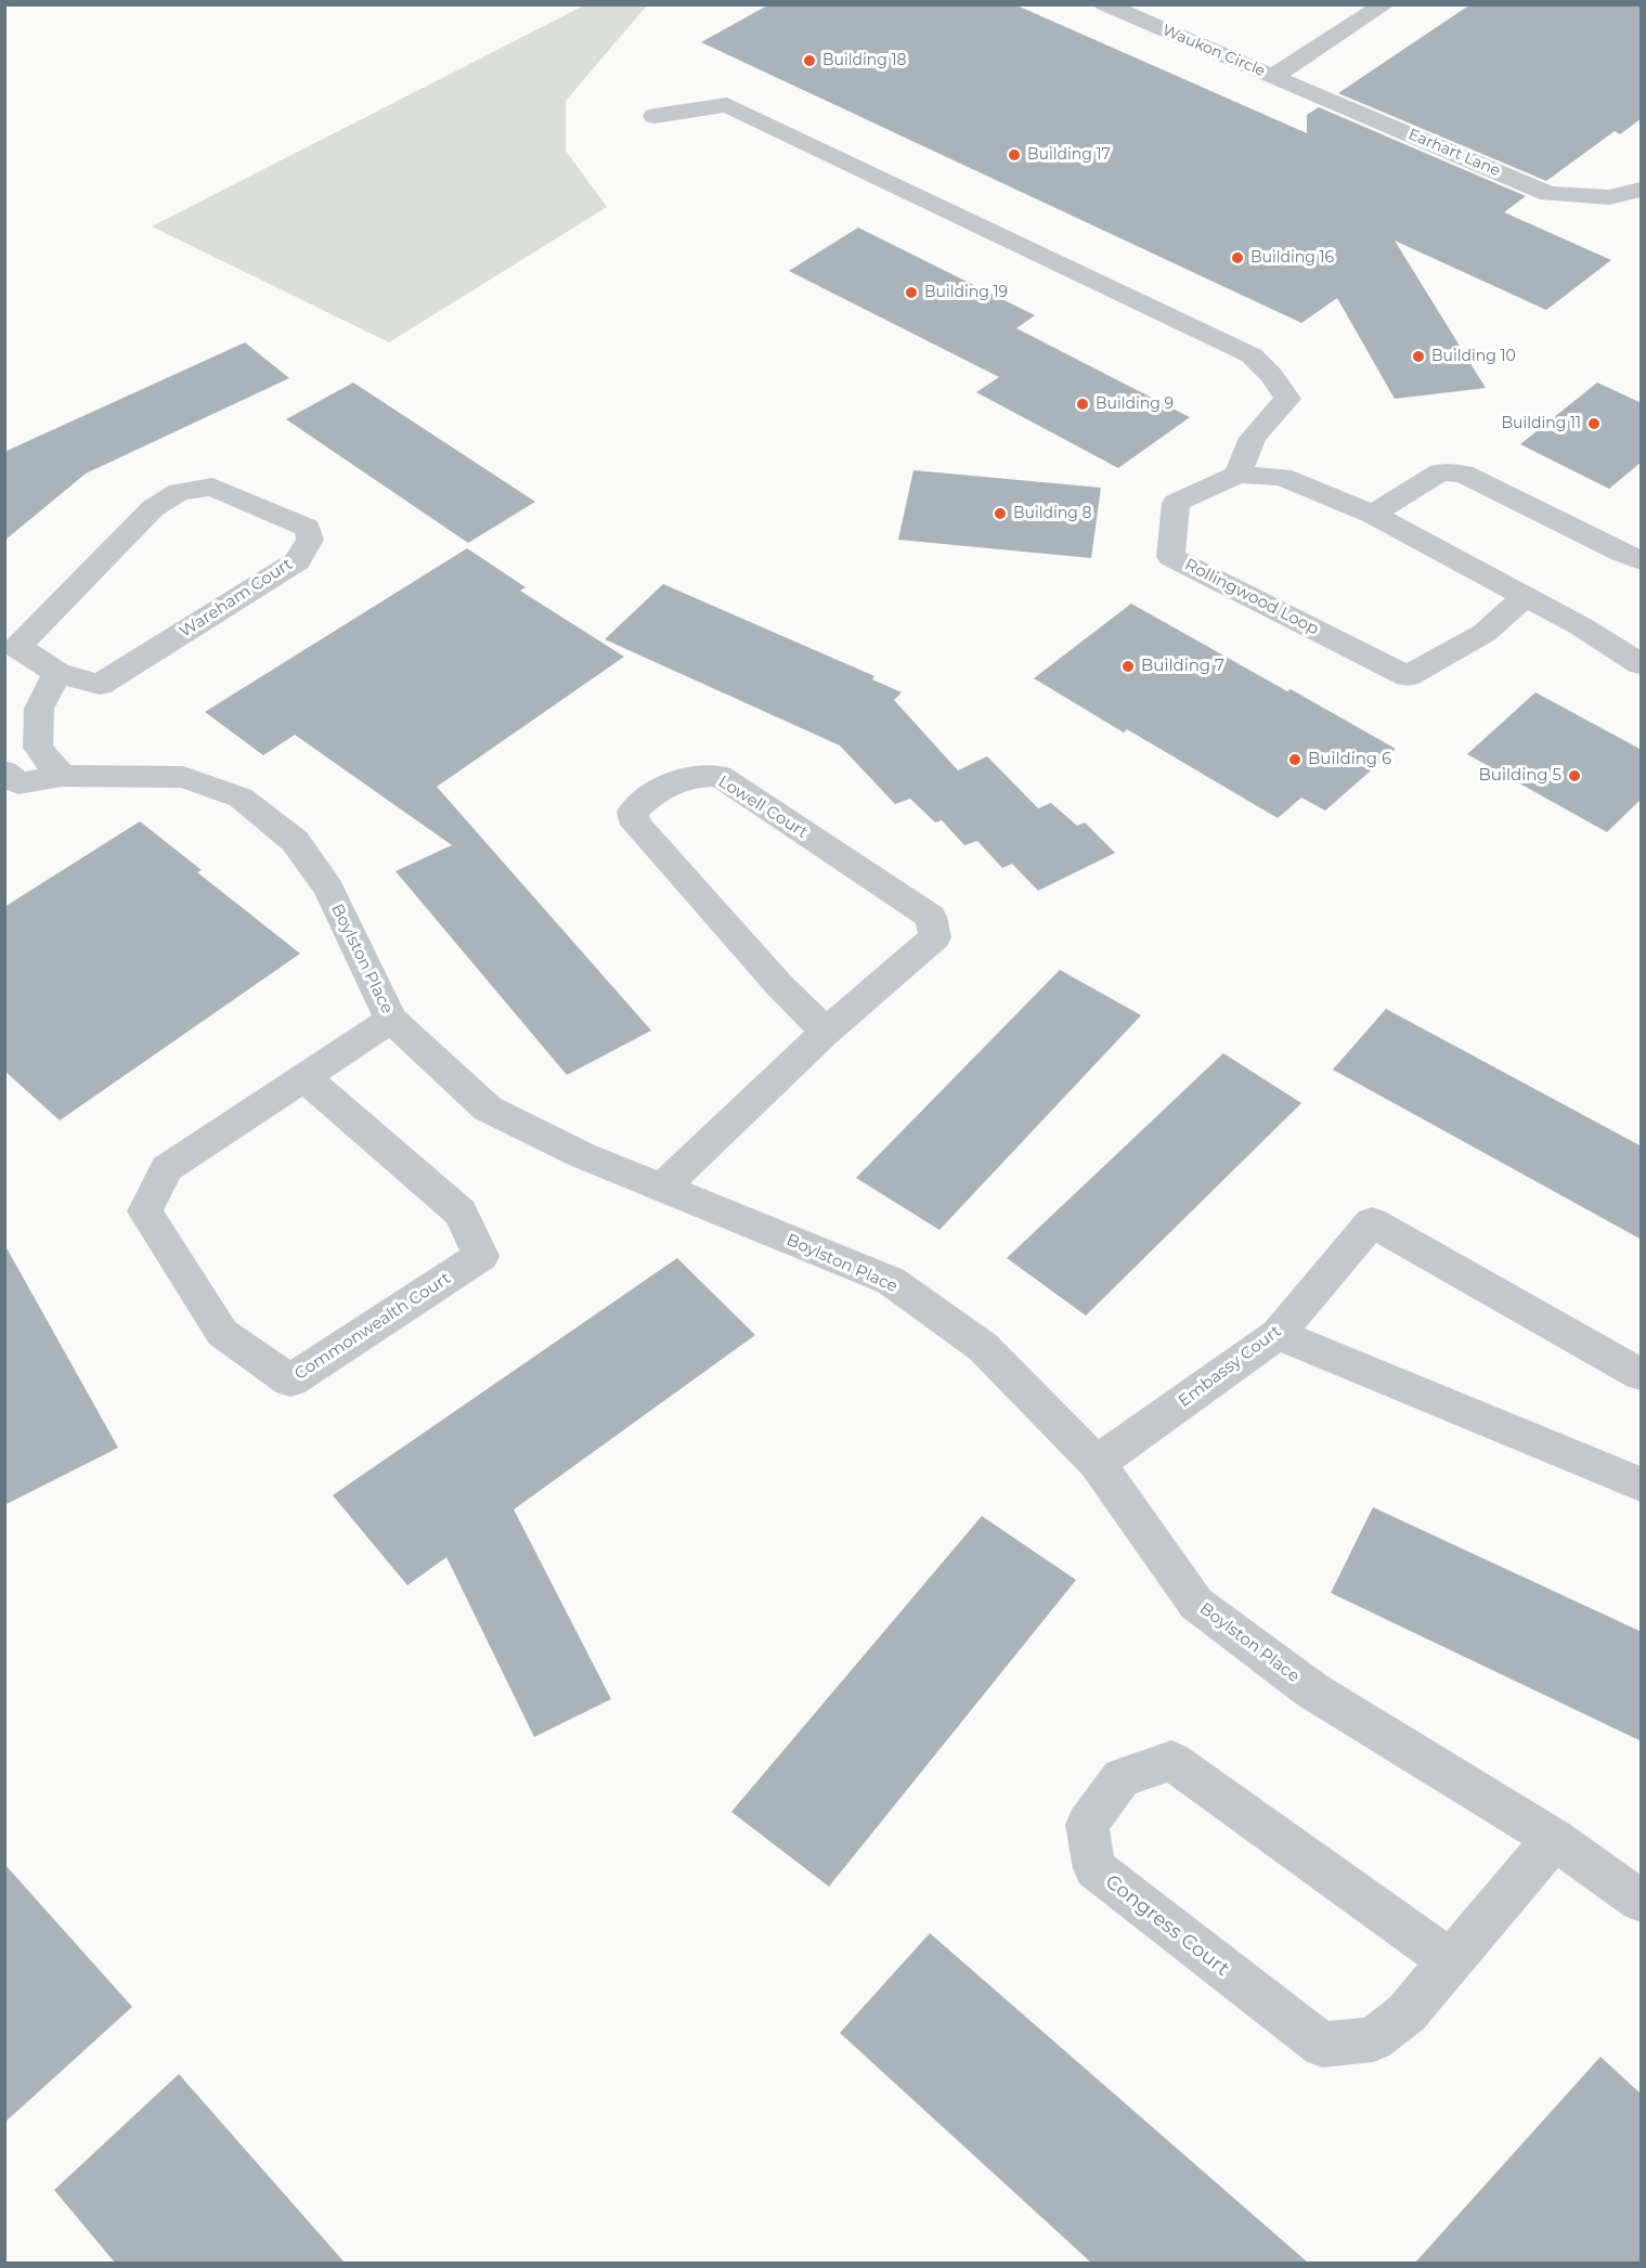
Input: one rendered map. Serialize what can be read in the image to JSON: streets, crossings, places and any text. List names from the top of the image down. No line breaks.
{"streets":{"street":["Waukon Circle","Earhart Lane","Rollingwood Loop","Wareham Court","Lowell Court","Boylston Place","Commonwealth Court","Embassy Court","Congress Court"]},"crossings":[["Waukon Circle","Earhart Lane"],["Lowell Court","Boylston Place"],["Boylston Place","Commonwealth Court"],["Boylston Place","Embassy Court"],["Boylston Place","Congress Court"]],"places":["Building 18","Building 17","Building 16","Building 19","Building 10","Building 9","Building 11","Building 8","Building 7","Building 6","Building 5"]}
